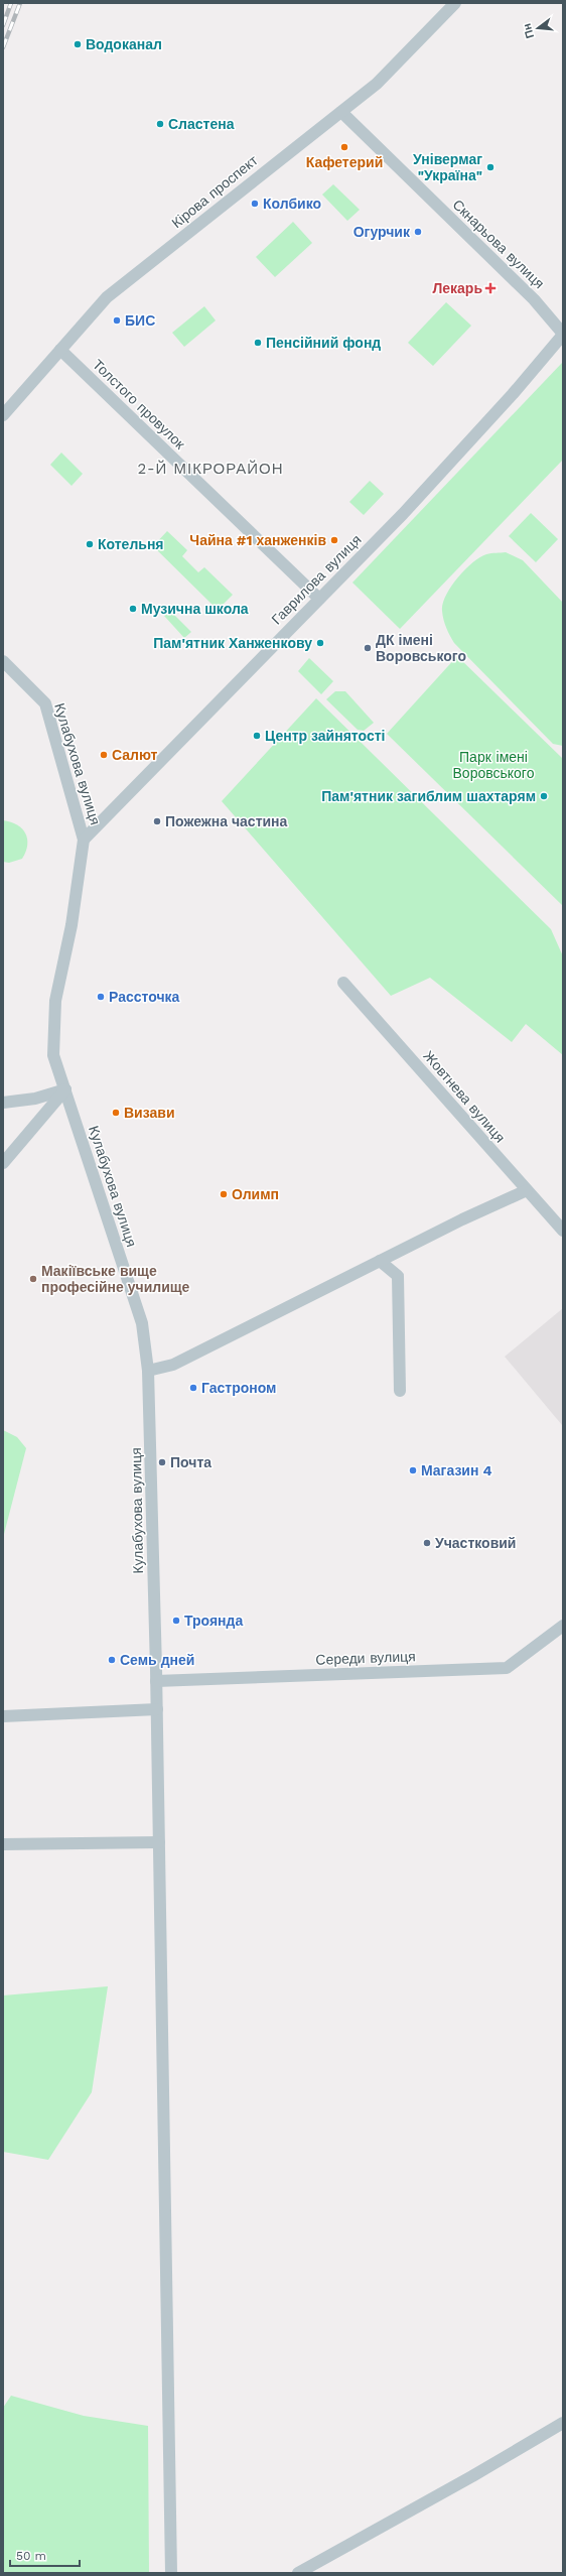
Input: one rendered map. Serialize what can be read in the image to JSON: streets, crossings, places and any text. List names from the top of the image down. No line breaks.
{"streets":{"street":["Кірова проспект","Скнарьова вулиця","Толстого провулок","Гаврилова вулиця","Кулабухова вулиця","Жовтнева вулиця","Середи вулиця"]},"crossings":[["Кірова проспект","Скнарьова вулиця"],["Кірова проспект","Толстого провулок"],["Скнарьова вулиця","Гаврилова вулиця"],["Толстого провулок","Гаврилова вулиця"],["Гаврилова вулиця","Кулабухова вулиця"],["Кулабухова вулиця","Середи вулиця"]],"districts":["2-Й МІКРОРАЙОН"],"parks":["Парк імені Воровського"],"places":{"other":["Водоканал","Сластена","Кафетерий","Універмаг \"Україна\"","Колбико","Огурчик","БИС","Пенсійний фонд","Чайна #1 ханженків","Котельня","Музична школа","Пам'ятник Ханженкову","ДК імені Воровського","Центр зайнятості","Салют","Пам'ятник загиблим шахтарям","Пожежна частина","Рассточка","Визави","Олимп","Макіївське вище професійне училище","Гастроном","Почта","Магазин 4","Участковий","Троянда","Семь дней"],"health":["Лекарь"]},"scale_bar":"50 m","north":"left"}
